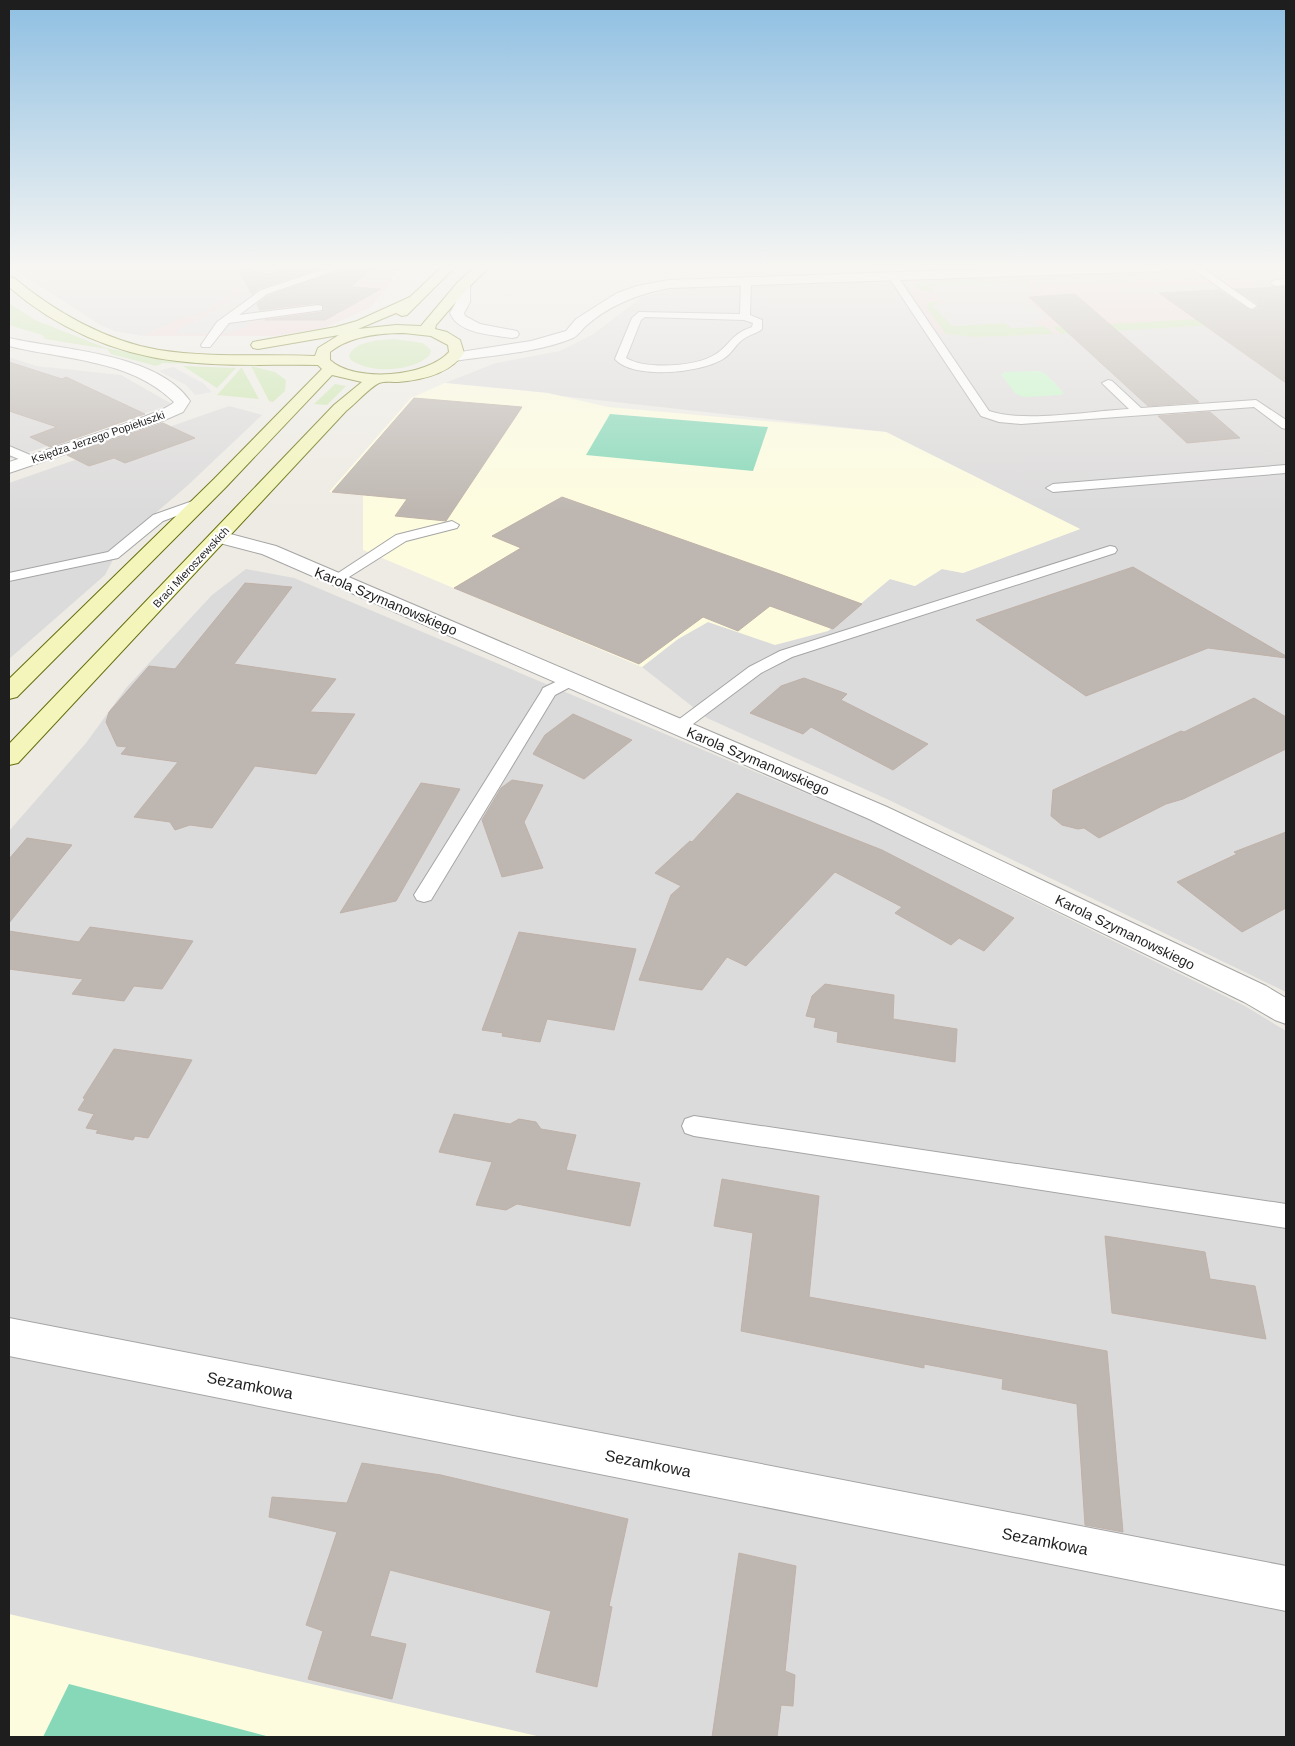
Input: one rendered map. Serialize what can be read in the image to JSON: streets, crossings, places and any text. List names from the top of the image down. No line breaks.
{"streets":{"main road":["Braci Mieroszewskich"],"street":["Księdza Jerzego Popiełuszki","Karola Szymanowskiego","Sezamkowa"]},"crossings":[["Braci Mieroszewskich","Karola Szymanowskiego"]]}
